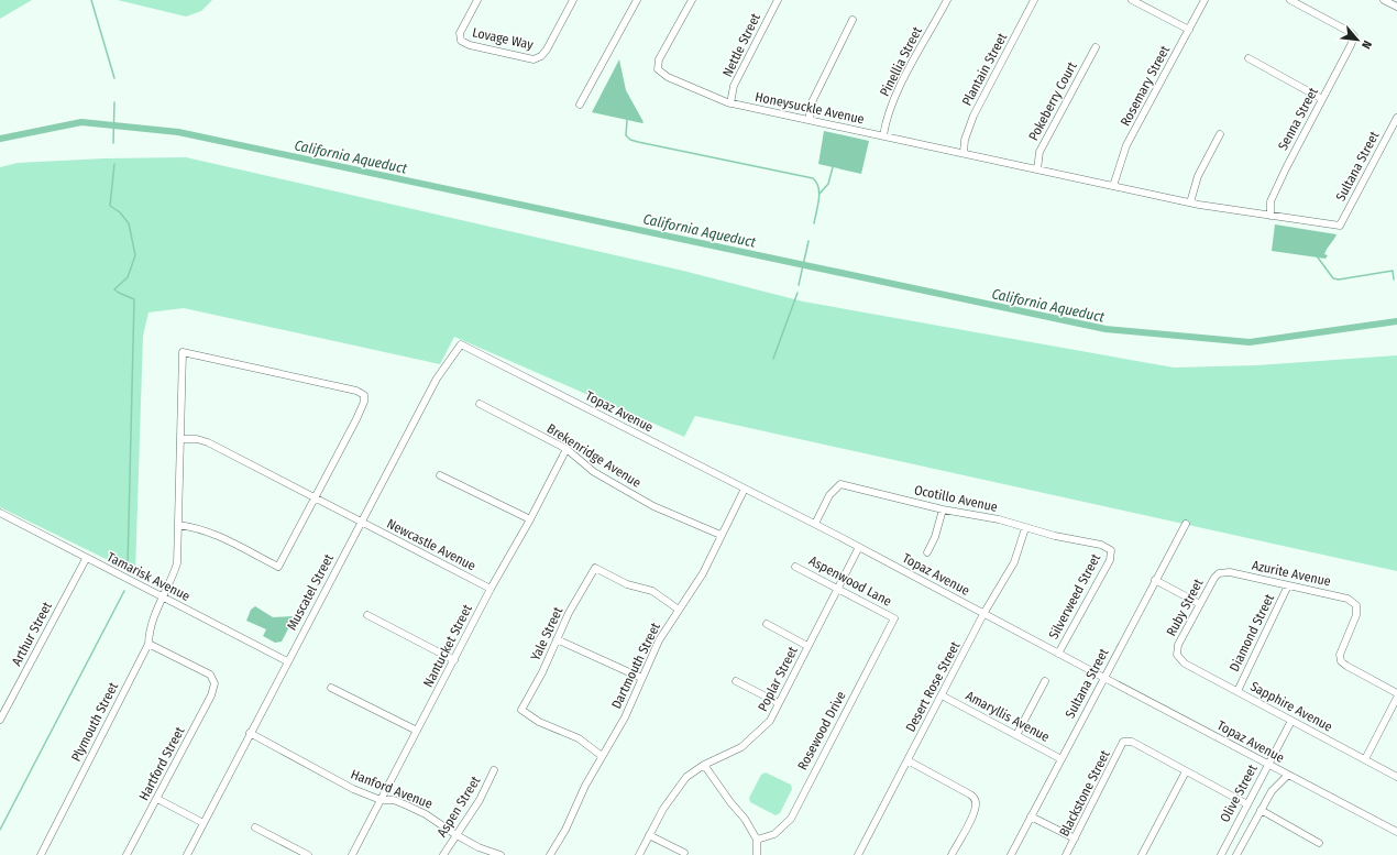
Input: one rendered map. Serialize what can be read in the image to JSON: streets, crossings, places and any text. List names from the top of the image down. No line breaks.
{"streets":{"street":["Lovage Way","Nettle Street","Pinellia Street","Plantain Street","Rosemary Street","Pokeberry Court","Honeysuckle Avenue","Senna Street","Sultana Street","Topaz Avenue","Brekenridge Avenue","Ocotillo Avenue","Newcastle Avenue","Azurite Avenue","Tamarisk Avenue","Aspenwood Lane","Muscatel Street","Silverweed Street","Ruby Street","Diamond Street","Arthur Street","Yale Street","Nantucket Street","Dartmouth Street","Poplar Street","Desert Rose Street","Sapphire Avenue","Amaryllis Avenue","Plymouth Street","Rosewood Drive","Hartford Street","Hanford Avenue","Blackstone Street","Olive Street","Aspen Street"]},"crossings":[["Nettle Street","Honeysuckle Avenue"],["Pinellia Street","Honeysuckle Avenue"],["Plantain Street","Honeysuckle Avenue"],["Rosemary Street","Honeysuckle Avenue"],["Pokeberry Court","Honeysuckle Avenue"],["Honeysuckle Avenue","Senna Street"],["Honeysuckle Avenue","Sultana Street"],["Sultana Street","Topaz Avenue"],["Sultana Street","Amaryllis Avenue"],["Topaz Avenue","Ocotillo Avenue"],["Topaz Avenue","Muscatel Street"],["Topaz Avenue","Silverweed Street"],["Topaz Avenue","Dartmouth Street"],["Topaz Avenue","Poplar Street"],["Topaz Avenue","Desert Rose Street"],["Topaz Avenue","Olive Street"],["Brekenridge Avenue","Nantucket Street"],["Brekenridge Avenue","Dartmouth Street"],["Ocotillo Avenue","Silverweed Street"],["Ocotillo Avenue","Desert Rose Street"],["Newcastle Avenue","Muscatel Street"],["Newcastle Avenue","Nantucket Street"],["Newcastle Avenue","Plymouth Street"],["Azurite Avenue","Ruby Street"],["Azurite Avenue","Diamond Street"],["Tamarisk Avenue","Muscatel Street"],["Tamarisk Avenue","Arthur Street"],["Tamarisk Avenue","Plymouth Street"],["Aspenwood Lane","Poplar Street"],["Aspenwood Lane","Rosewood Drive"],["Muscatel Street","Hanford Avenue"],["Ruby Street","Sapphire Avenue"],["Diamond Street","Sapphire Avenue"],["Yale Street","Dartmouth Street"],["Nantucket Street","Hanford Avenue"],["Desert Rose Street","Amaryllis Avenue"],["Sapphire Avenue","Olive Street"],["Plymouth Street","Hartford Street"],["Hanford Avenue","Aspen Street"]],"water":["California Aqueduct"],"north":"bottom right"}
